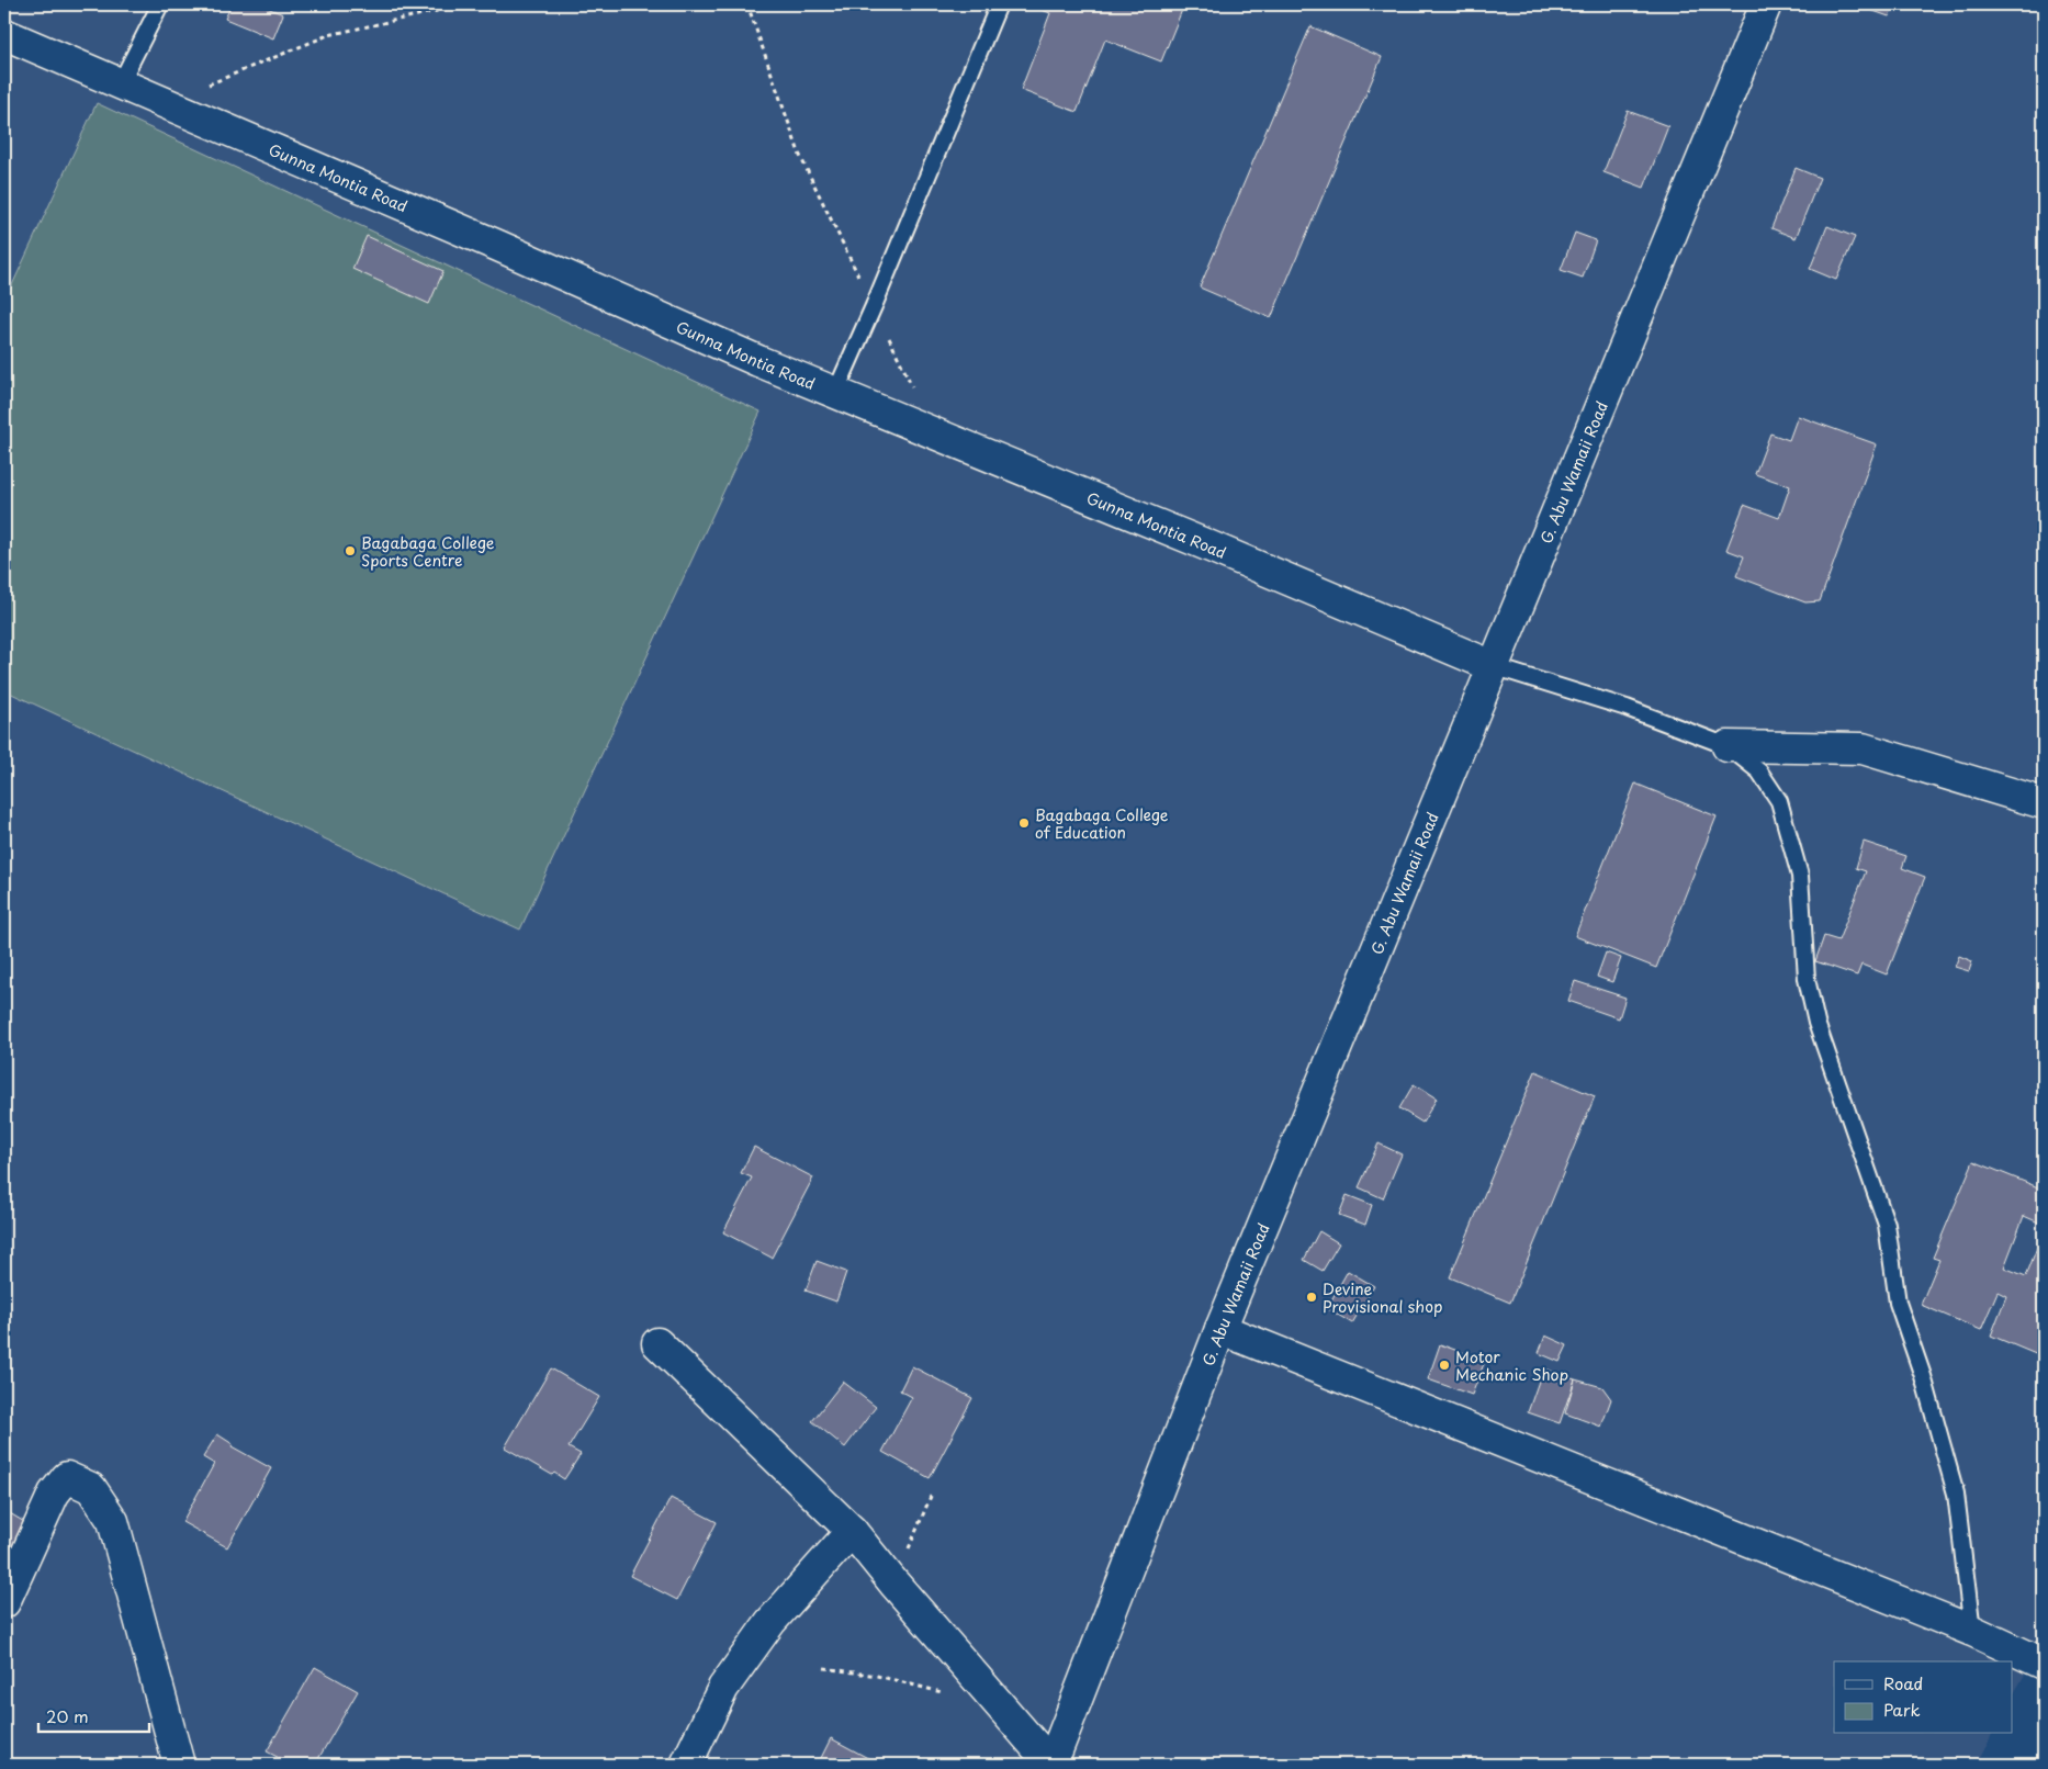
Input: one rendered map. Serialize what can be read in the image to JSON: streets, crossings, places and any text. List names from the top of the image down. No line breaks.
{"streets":{"street":["Gunna Montia Road","G. Abu Wamaii Road"]},"crossings":[["Gunna Montia Road","G. Abu Wamaii Road"]],"places":["Bagabaga College Sports Centre","Bagabaga College of Education","Devine Provisional shop","Motor Mechanic Shop"],"legend":["Road","Park"],"scale_bar":"20 m"}
